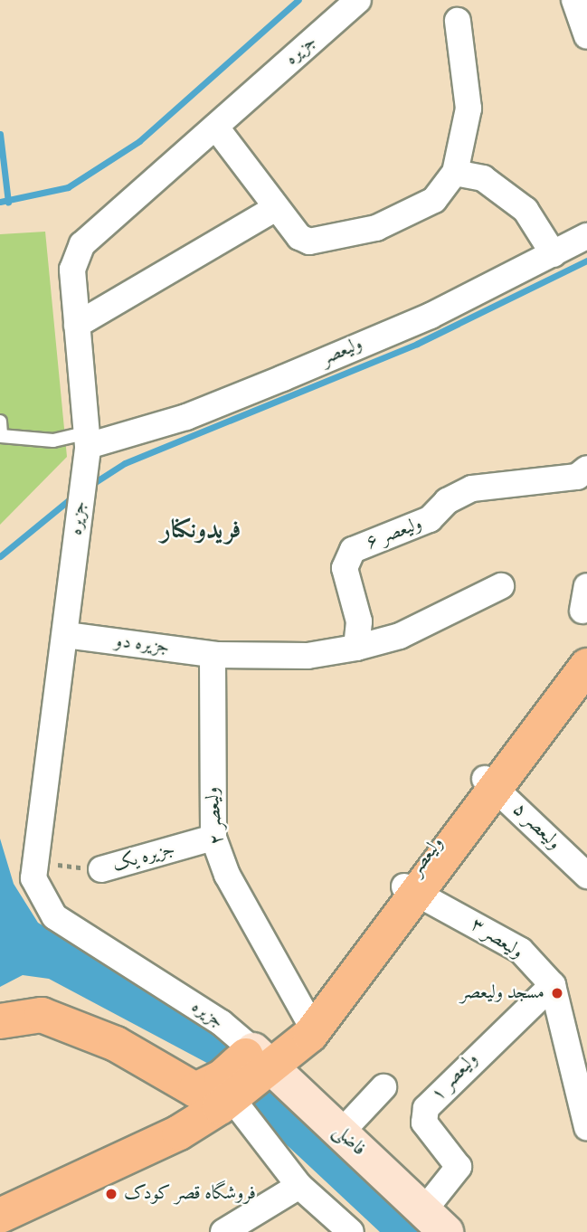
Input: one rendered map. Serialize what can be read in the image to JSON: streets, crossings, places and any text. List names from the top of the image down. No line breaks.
{"streets":{"main road":["ولیعصر","فاضلی"],"street":["جزیره","ولیعصر ۶","جزیره دو","ولیعصر ۲","ولیعصر ۵","جزیره یک","ولیعصر ۳","ولیعصر ۱"]},"crossings":[["جزیره","ولیعصر"],["جزیره","جزیره دو"],["جزیره","جزیره یک"],["جزیره","فاضلی"],["ولیعصر","ولیعصر ۲"],["ولیعصر","ولیعصر ۵"],["ولیعصر","ولیعصر ۳"],["ولیعصر","فاضلی"],["جزیره دو","ولیعصر ۲"],["ولیعصر ۲","جزیره یک"],["ولیعصر ۳","ولیعصر ۱"],["ولیعصر ۱","فاضلی"]],"districts":["فریدونکنار"],"places":["مسجد ولیعصر","فروشگاه قصر کودک"]}
